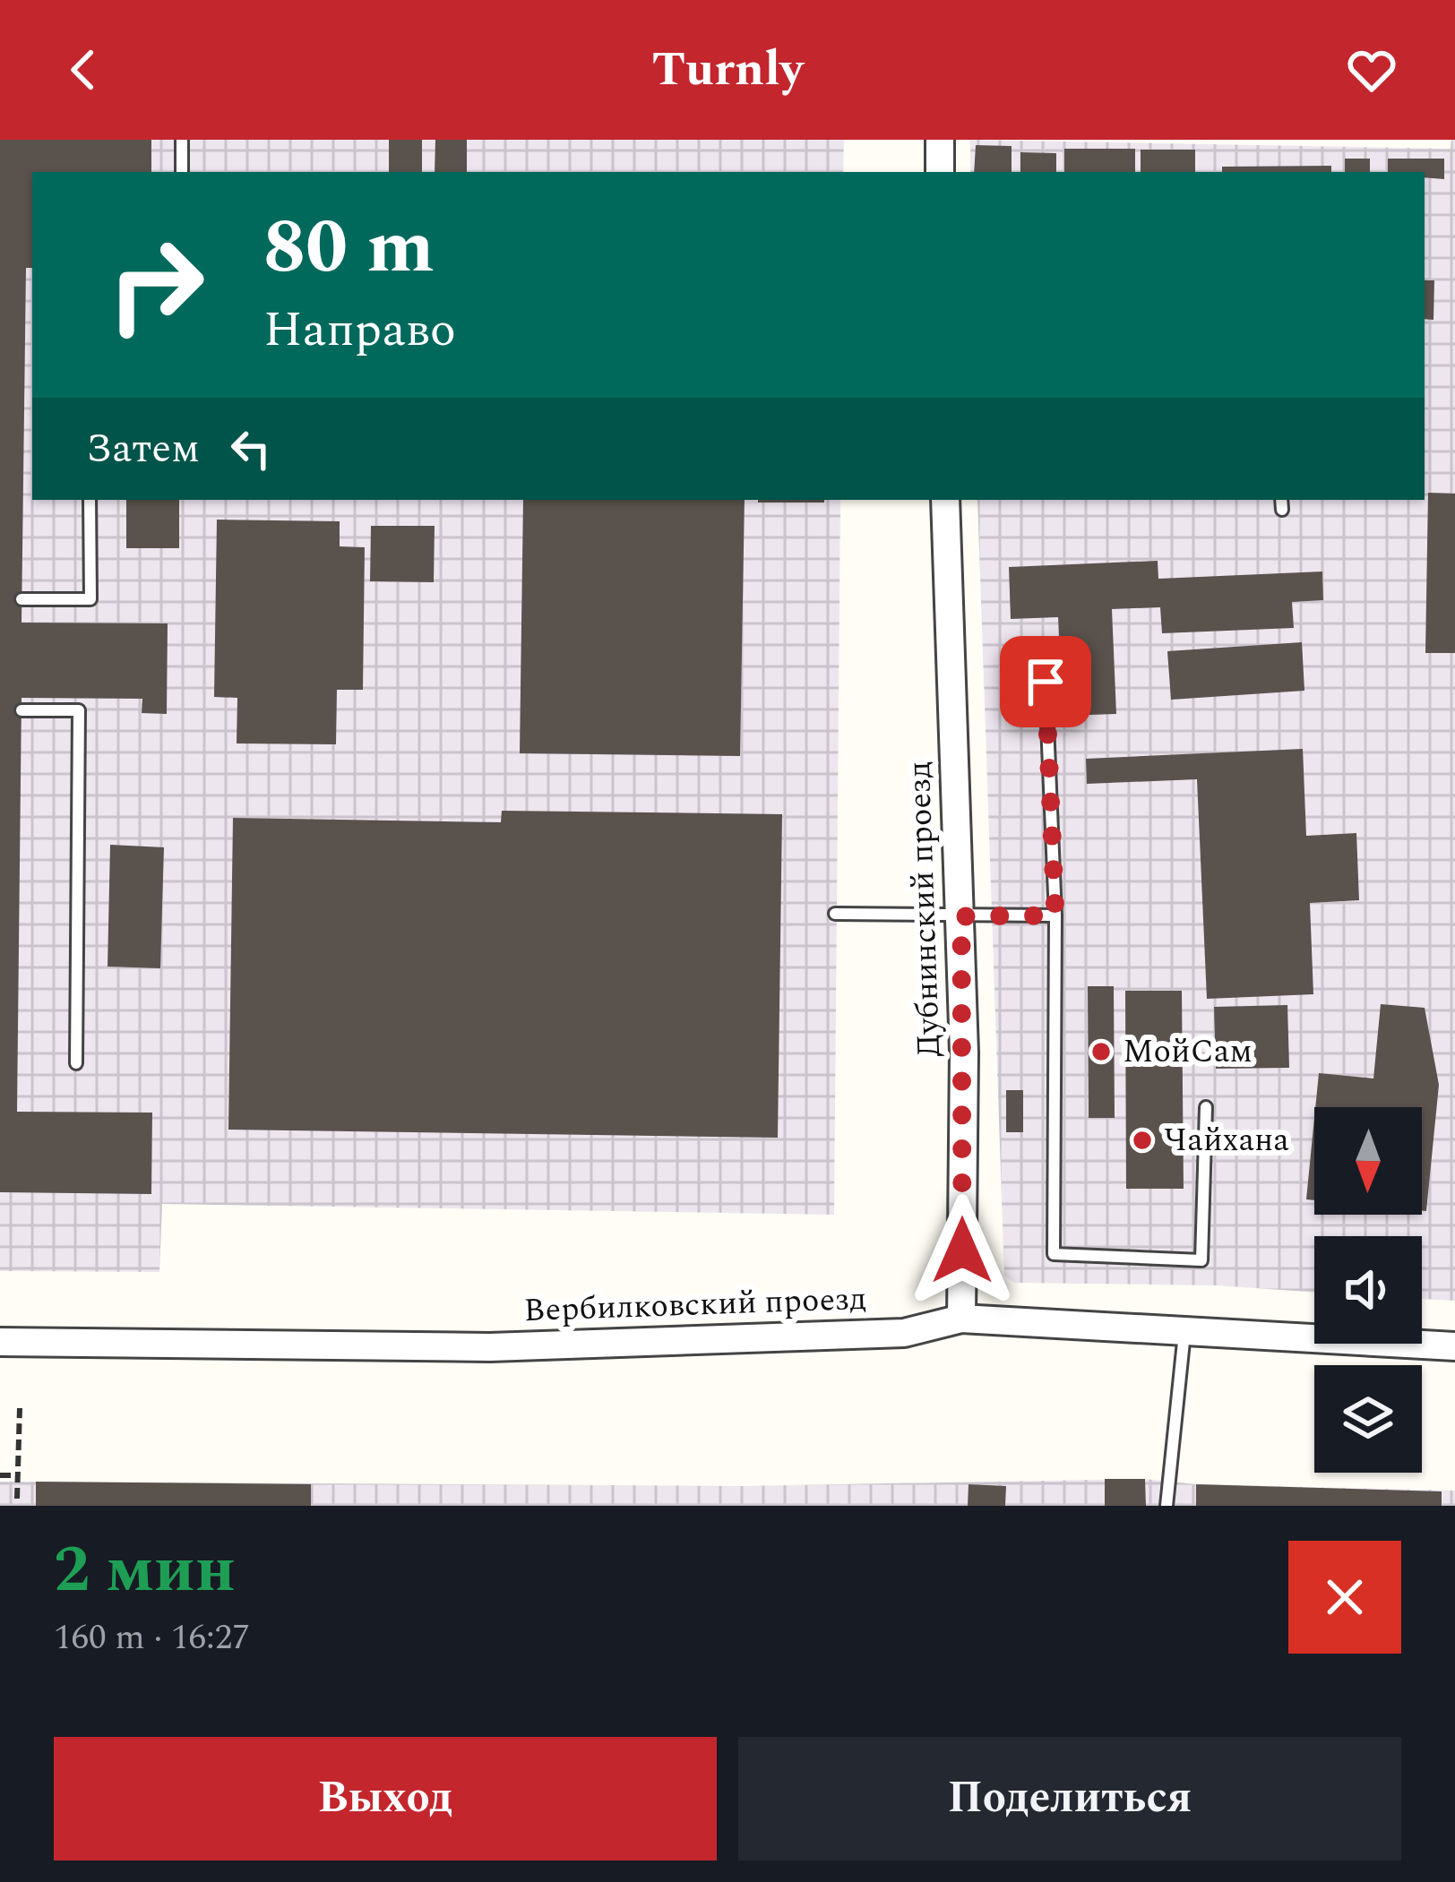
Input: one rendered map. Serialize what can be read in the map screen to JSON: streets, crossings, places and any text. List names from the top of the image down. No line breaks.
{"streets":{"street":["Дубнинский проезд","Вербилковский проезд"]},"crossings":[["Дубнинский проезд","Вербилковский проезд"]],"places":["МойСам","Чайхана"],"north":"bottom","page":{"header":"Turnly","turn":["80 m","Направо"],"then":"Затем","heading":["2 мин","160 m · 16:27"],"buttons":["Выход","Поделиться"]}}
